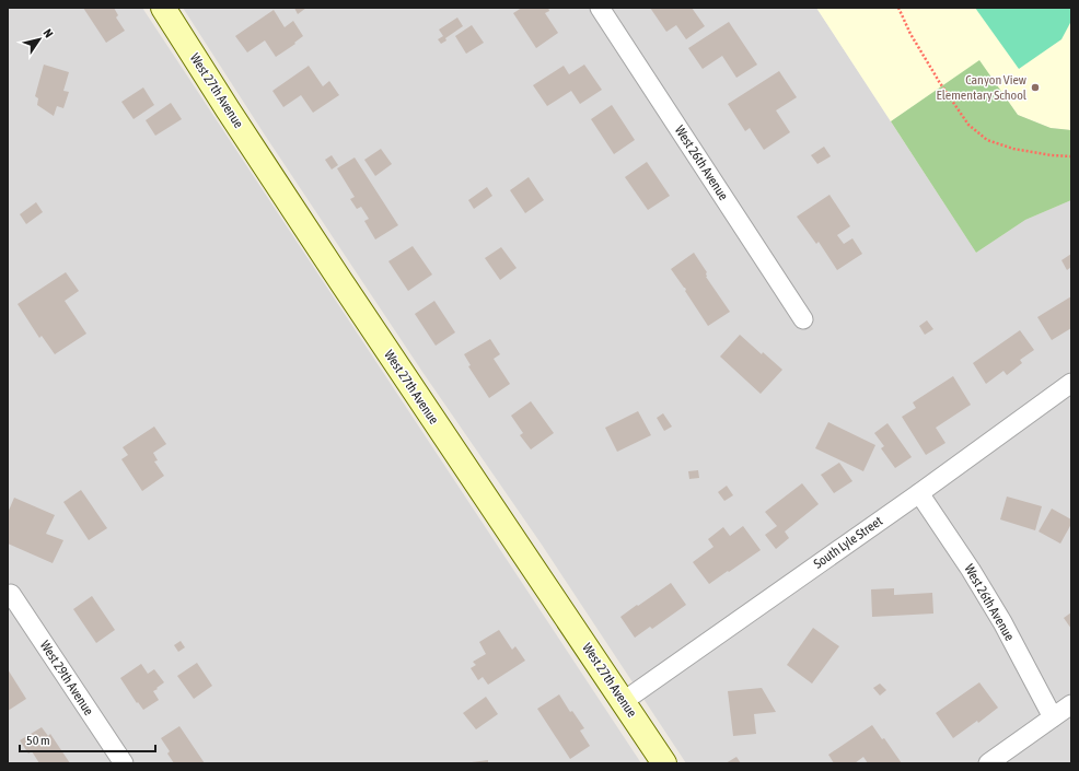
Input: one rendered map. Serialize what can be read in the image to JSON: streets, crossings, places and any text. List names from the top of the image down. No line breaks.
{"streets":{"main road":["West 27th Avenue"],"street":["West 26th Avenue","South Lyle Street","West 29th Avenue"]},"crossings":[["West 27th Avenue","South Lyle Street"],["West 26th Avenue","South Lyle Street"]],"places":["Canyon View Elementary School"],"scale_bar":"50 m","north":"top right"}
